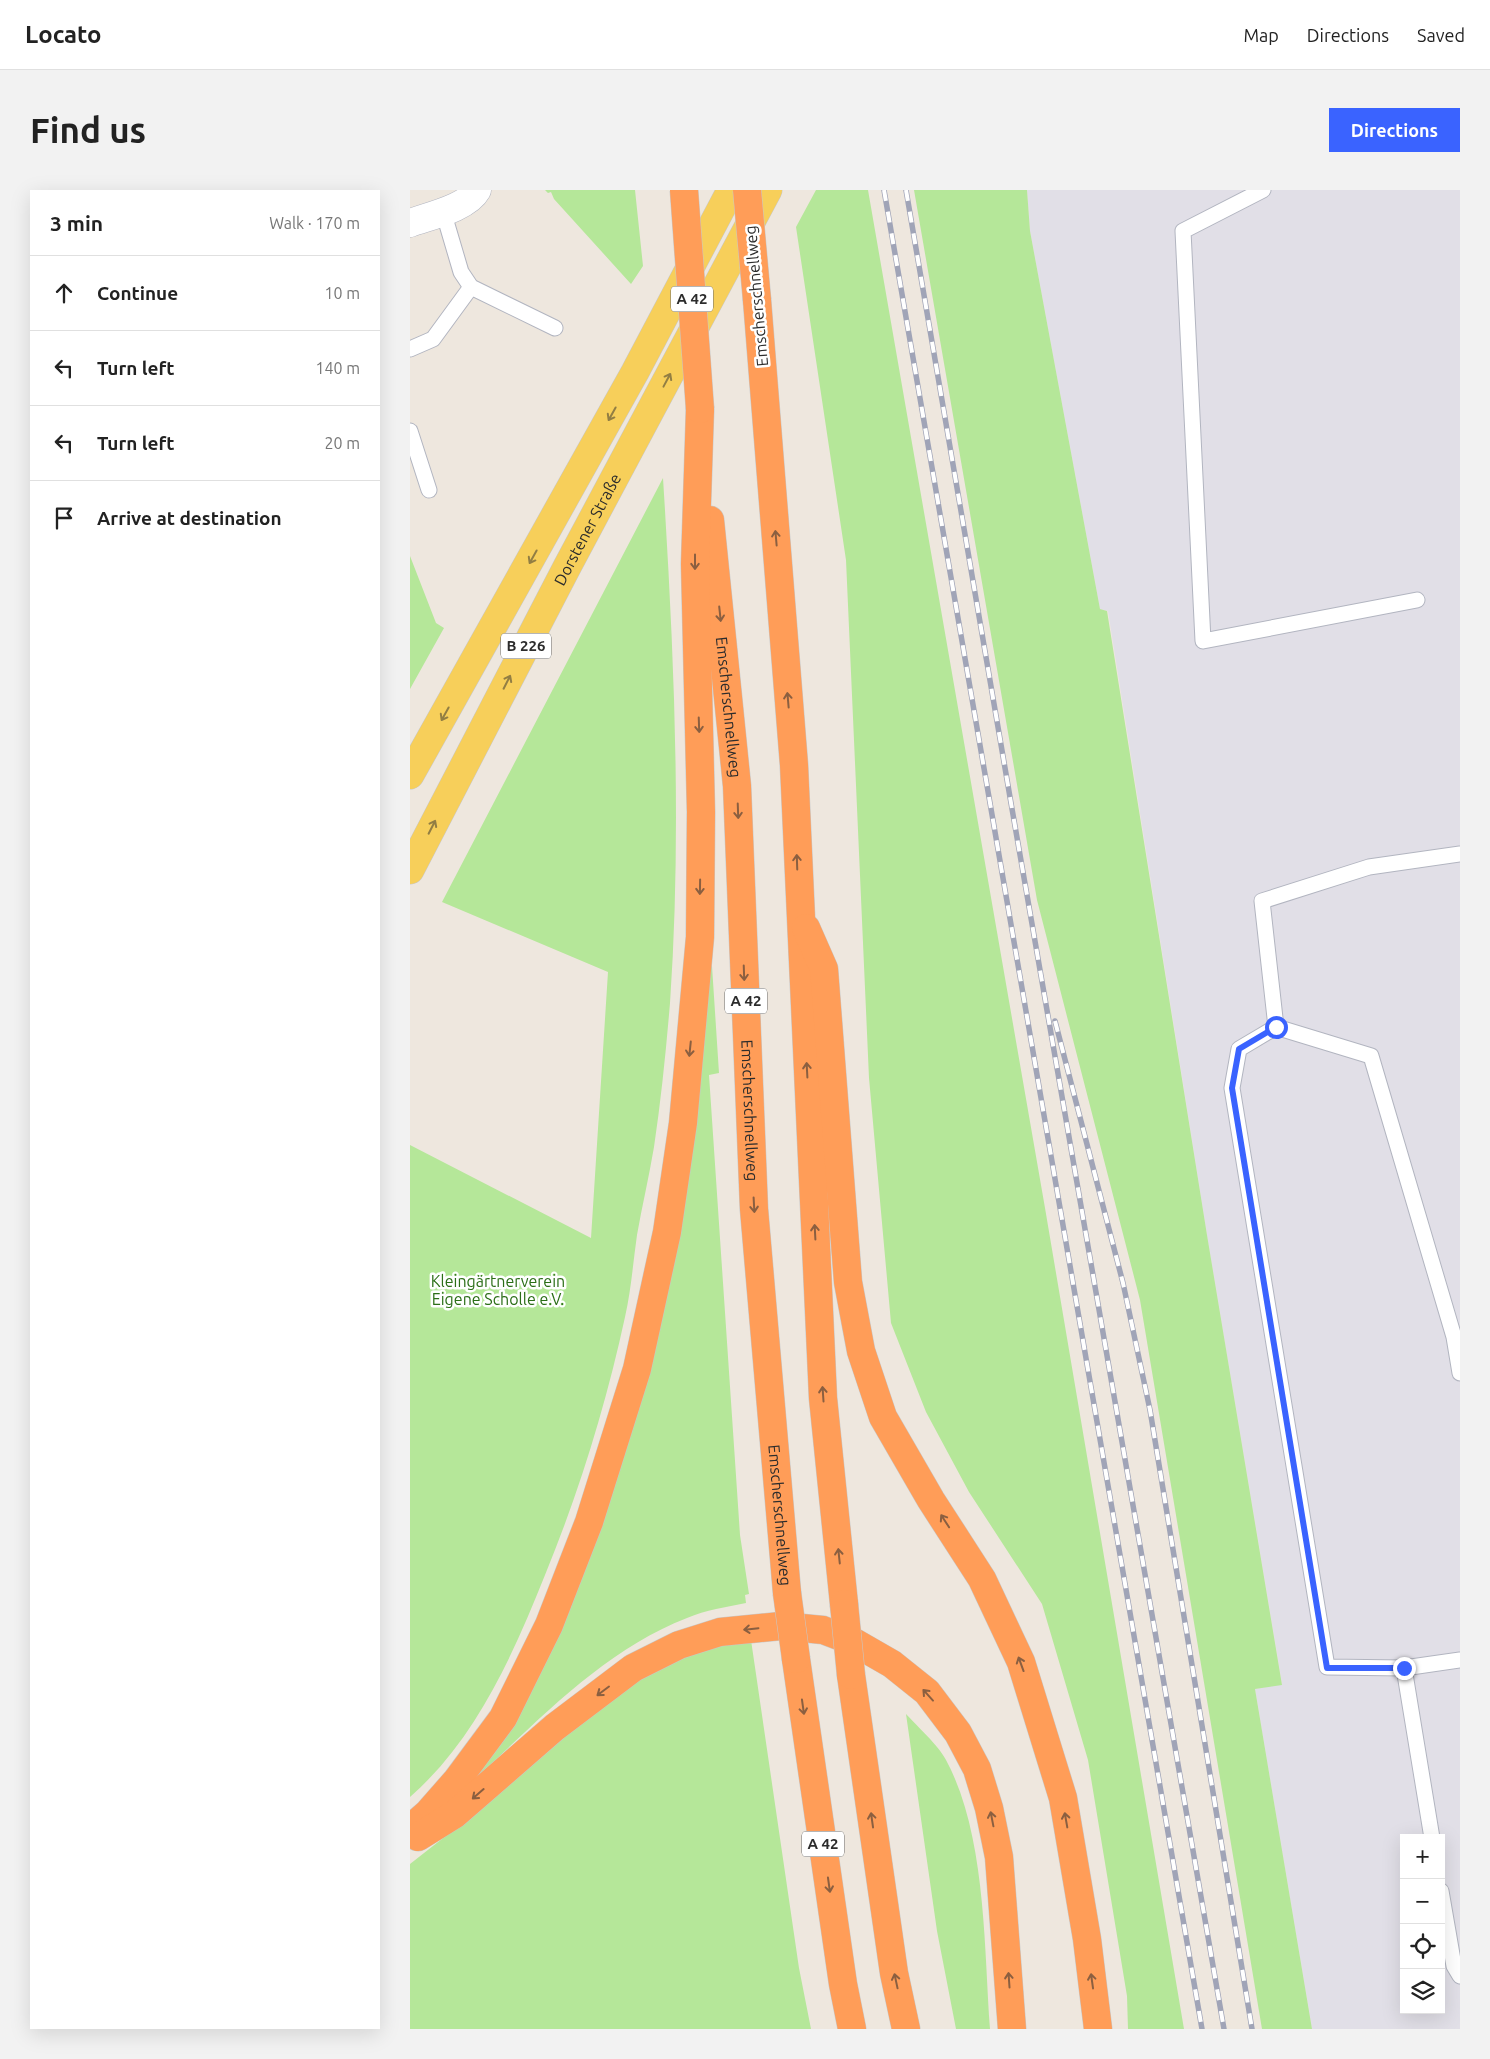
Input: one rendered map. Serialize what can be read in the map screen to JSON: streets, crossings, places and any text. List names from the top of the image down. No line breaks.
{"streets":{"highway":["Emscherschnellweg","A 42"],"main road":["Dorstener Straße","B 226"]},"parks":["Kleingärtnerverein Eigene Scholle e.V."],"page":{"header":"Locato","nav":["Map","Directions","Saved"],"buttons":"Directions","title":"Find us","heading":["3 min","Walk · 170 m"],"list":[["Continue","10 m"],["Turn left","140 m"],["Turn left","20 m"],"Arrive at destination"],"map_buttons":["+","−"]}}
